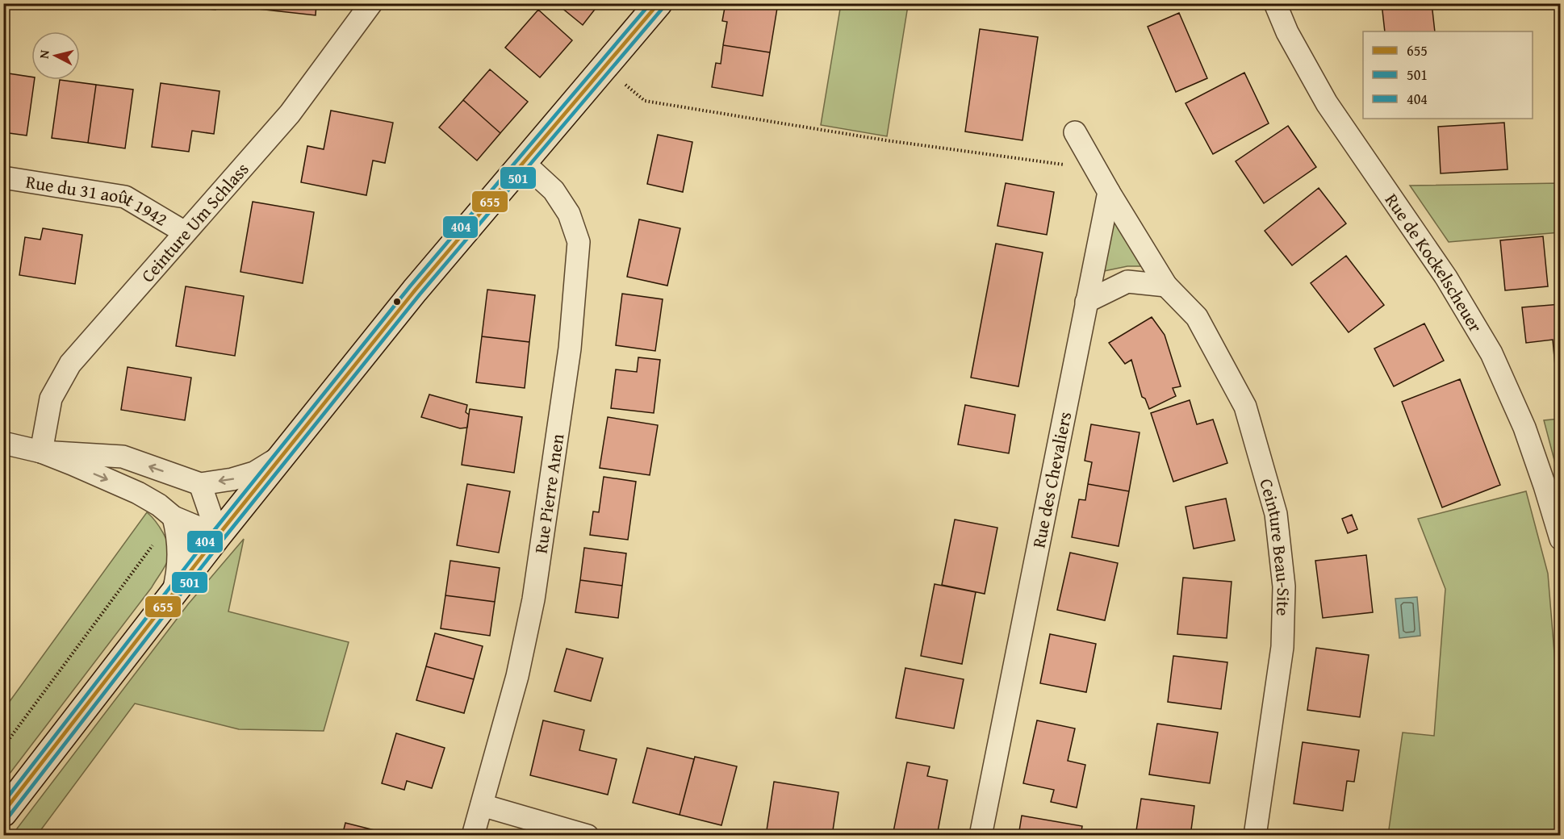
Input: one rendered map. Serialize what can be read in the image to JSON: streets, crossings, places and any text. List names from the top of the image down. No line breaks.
{"streets":{"street":["Rue du 31 août 1942","Ceinture Um Schlass","Rue de Kockelscheuer","Rue des Chevaliers","Rue Pierre Anen","Ceinture Beau-Site"]},"crossings":[["Rue du 31 août 1942","Ceinture Um Schlass"],["Rue des Chevaliers","Ceinture Beau-Site"]],"lines":["transit line 655","transit line 404","transit line 501"],"legend":["655","501","404"],"north":"left"}
